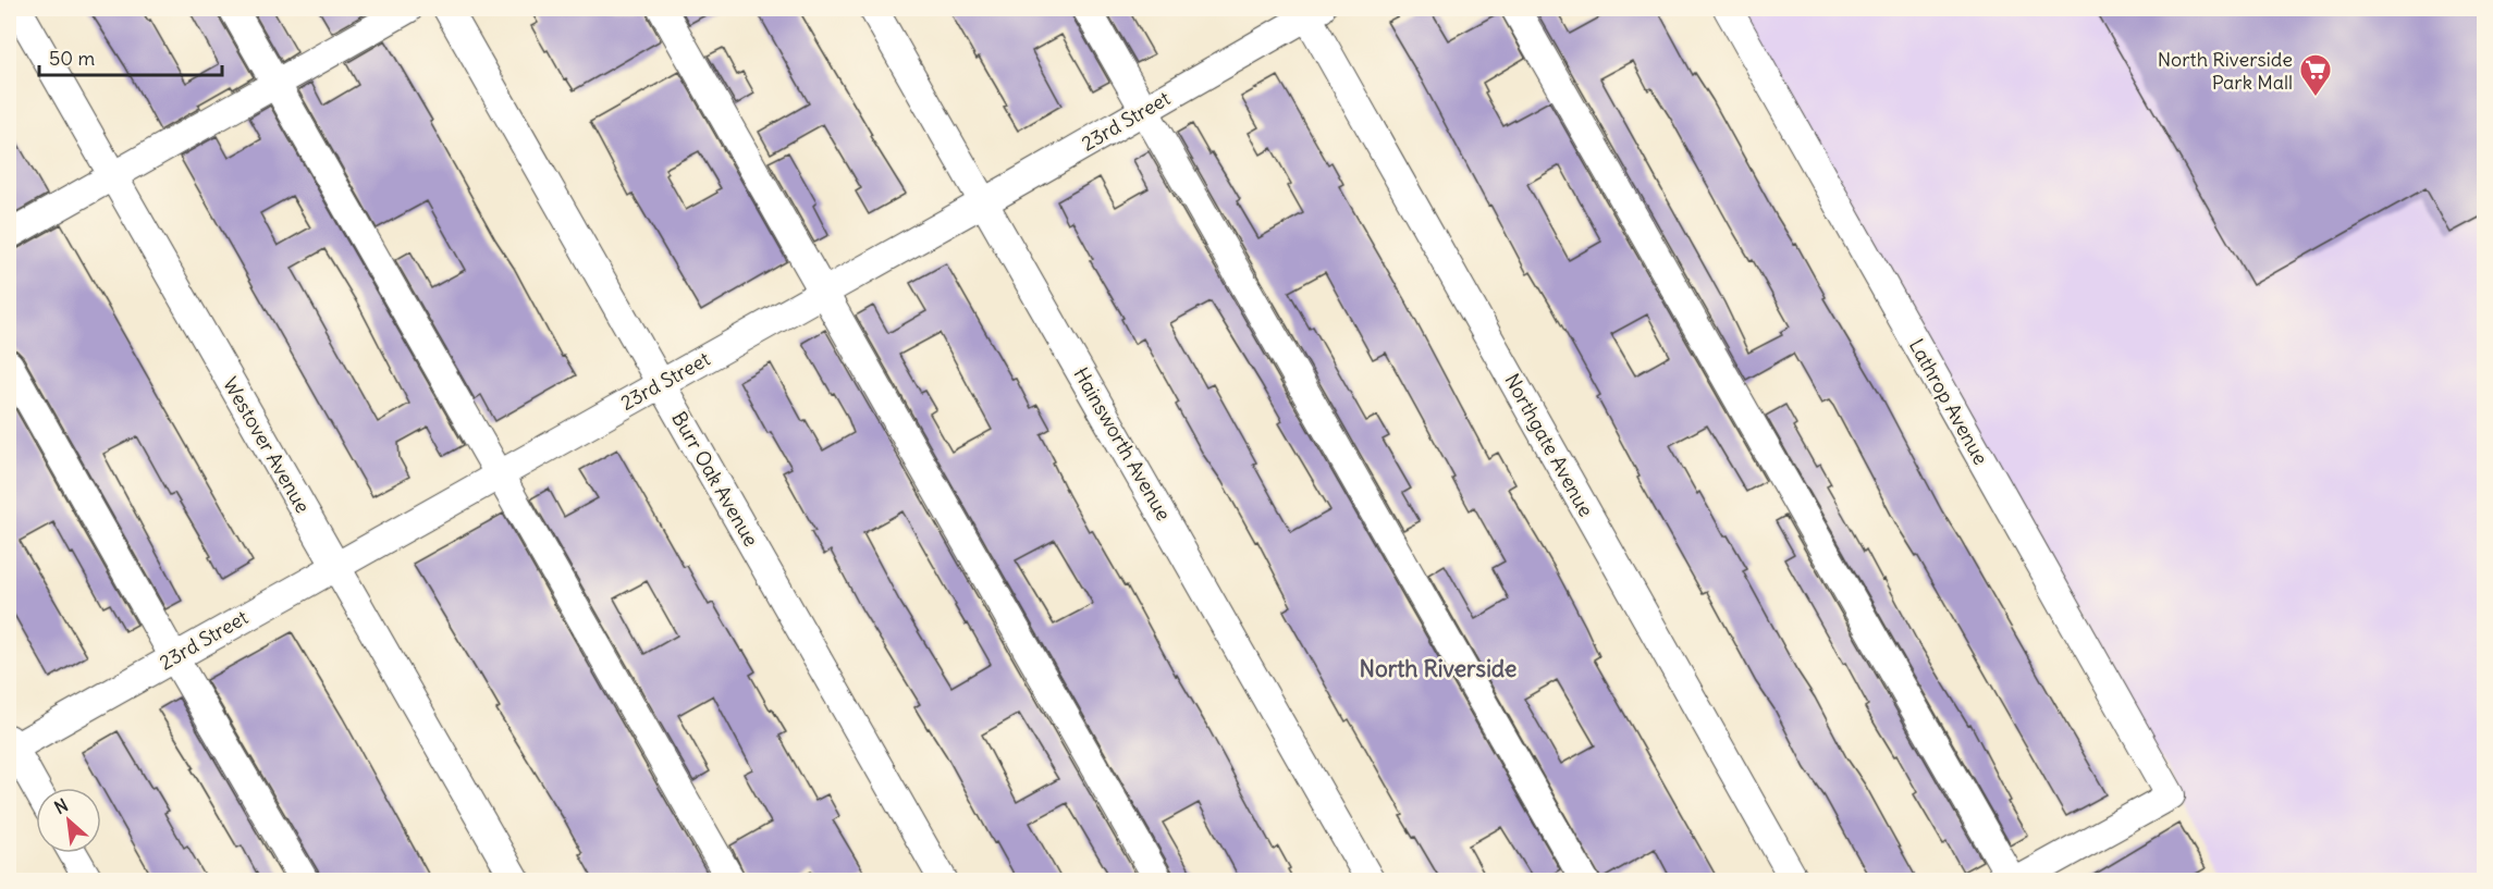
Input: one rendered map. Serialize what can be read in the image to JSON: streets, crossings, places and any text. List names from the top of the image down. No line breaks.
{"streets":{"street":["23rd Street","Lathrop Avenue","Hainsworth Avenue","Westover Avenue","Northgate Avenue","Burr Oak Avenue"]},"crossings":[["23rd Street","Hainsworth Avenue"],["23rd Street","Westover Avenue"],["23rd Street","Northgate Avenue"],["23rd Street","Burr Oak Avenue"]],"districts":["North Riverside"],"places":{"supermarket":["North Riverside Park Mall"]},"scale_bar":"50 m","north":"top left"}
